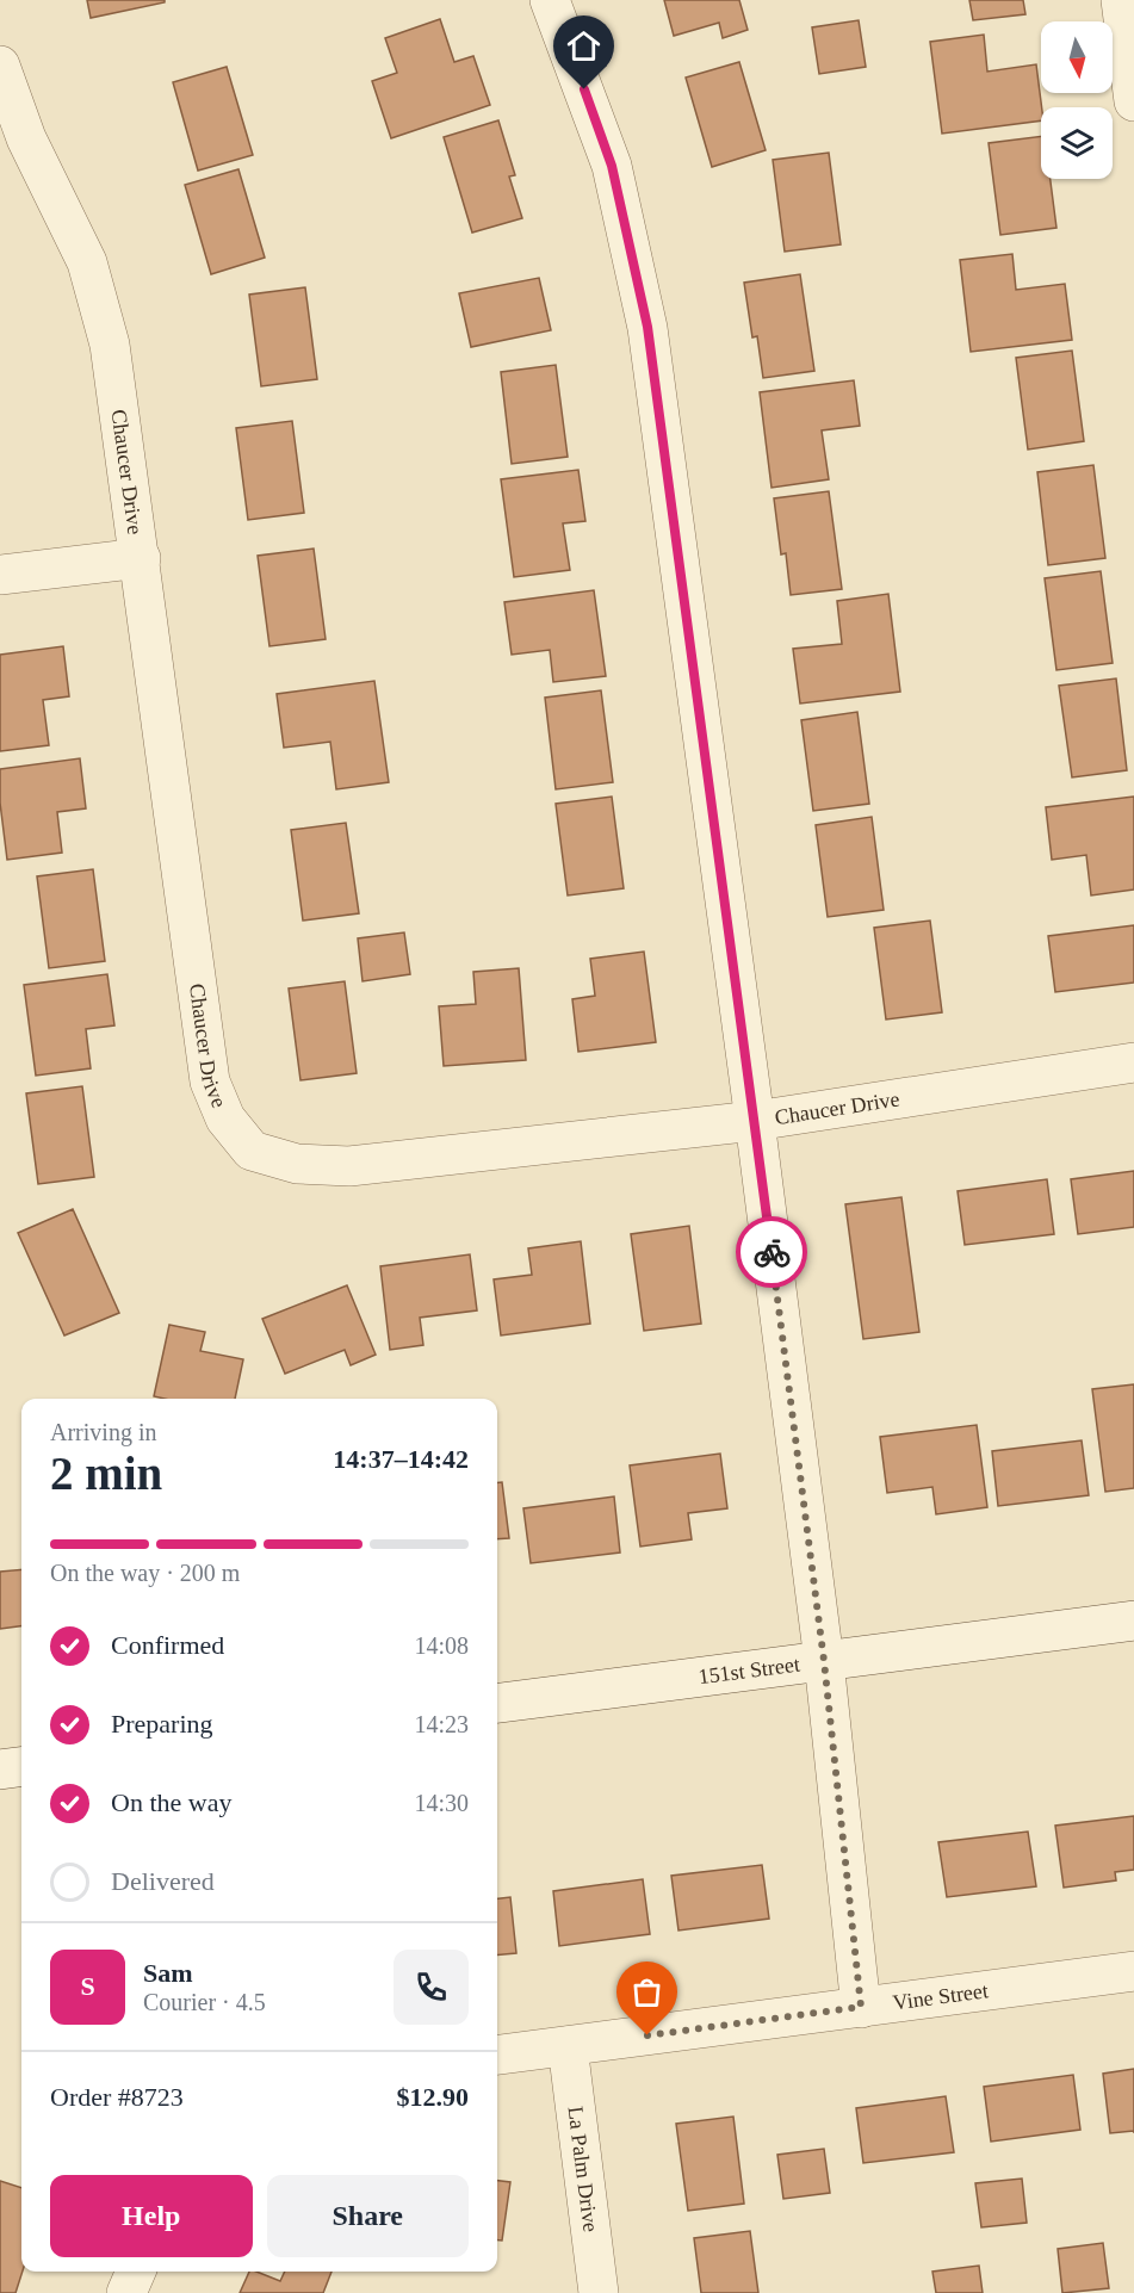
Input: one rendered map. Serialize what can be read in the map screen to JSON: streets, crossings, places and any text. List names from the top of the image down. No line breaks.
{"streets":{"street":["Chaucer Drive","151st Street","Vine Street","La Palm Drive"]},"crossings":[["Vine Street","La Palm Drive"]],"north":"bottom","page":{"heading":["2 min","Arriving in","14:37–14:42"],"panel":["Sam","Courier · 4.5","Order #8723","$12.90"],"bar":"On the way · 200 m","list":[["Confirmed","14:08"],["Preparing","14:23"],["On the way","14:30"],"Delivered"],"round":"S","buttons":["Help","Share"]}}
